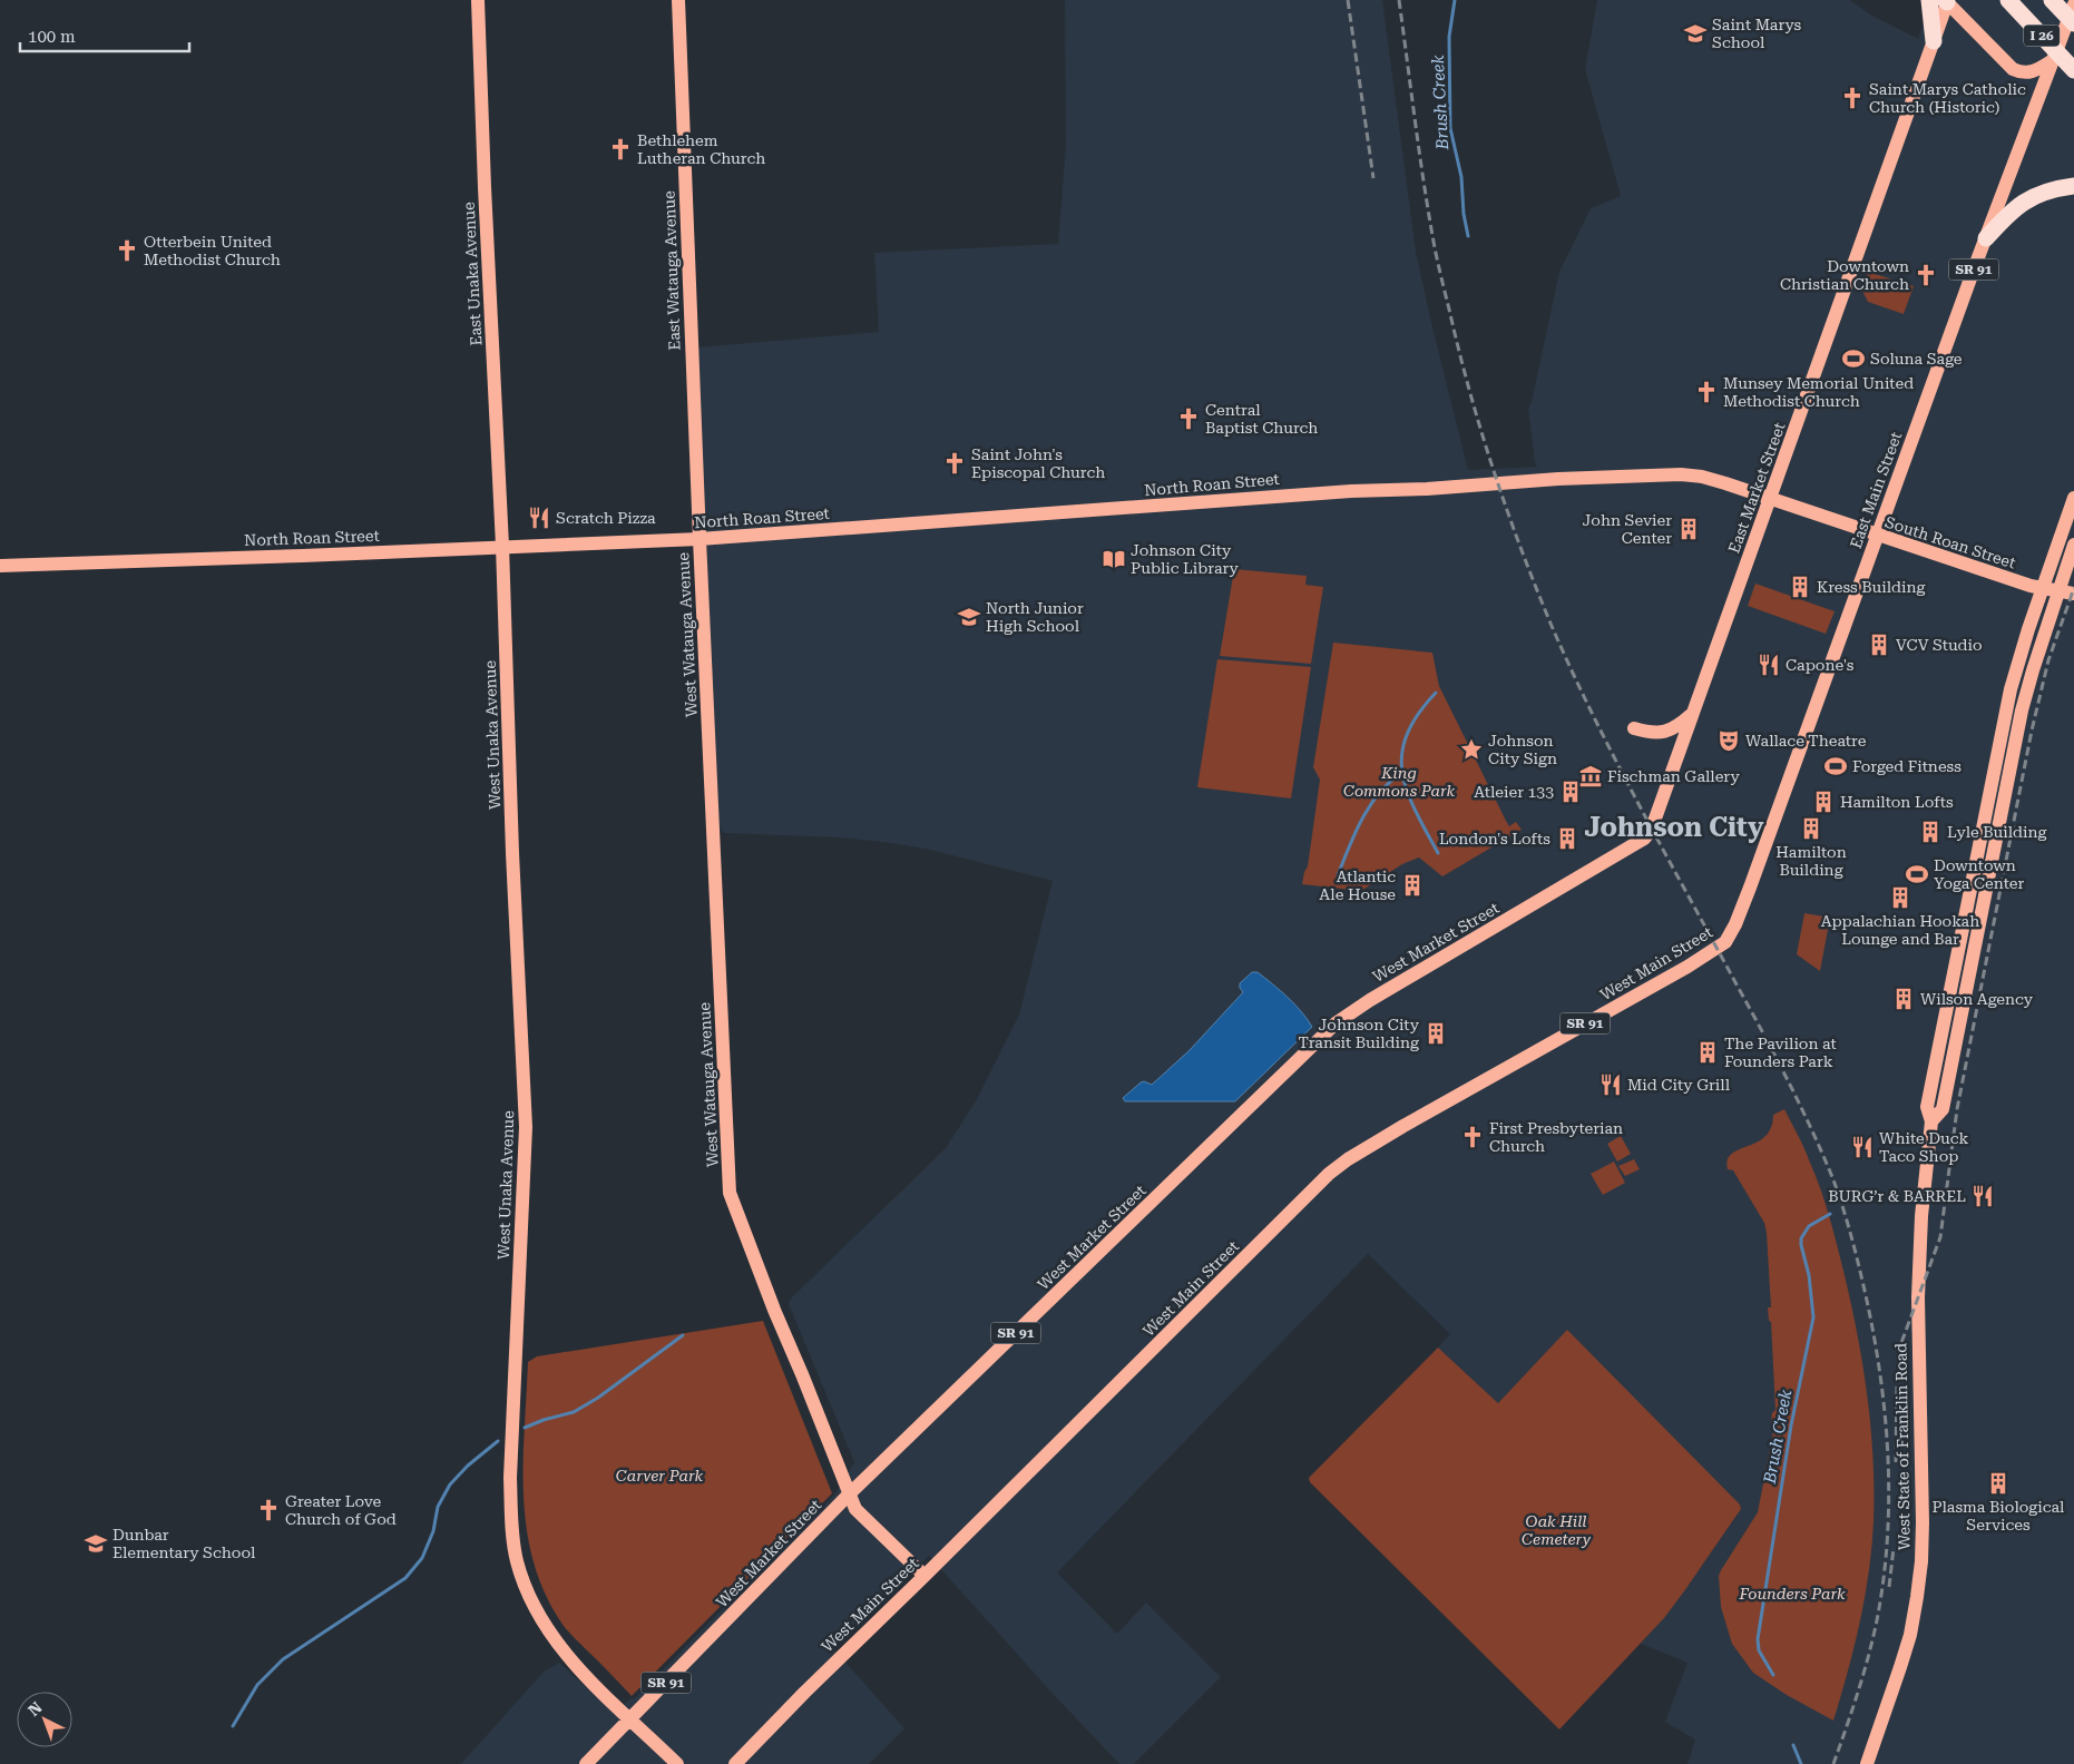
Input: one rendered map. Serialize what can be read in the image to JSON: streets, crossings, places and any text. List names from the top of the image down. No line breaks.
{"streets":{"highway":["I 26"],"main road":["SR 91","East Watauga Avenue","East Unaka Avenue","North Roan Street","East Market Street","East Main Street","South Roan Street","West Watauga Avenue","West Unaka Avenue","West Market Street","West Main Street","West State of Franklin Road"]},"crossings":[["East Watauga Avenue","North Roan Street"],["East Watauga Avenue","West Watauga Avenue"],["East Unaka Avenue","North Roan Street"],["East Unaka Avenue","West Unaka Avenue"],["North Roan Street","South Roan Street"],["North Roan Street","West Watauga Avenue"],["North Roan Street","West Unaka Avenue"],["East Market Street","South Roan Street"],["East Market Street","West Market Street"],["East Main Street","South Roan Street"],["East Main Street","West Main Street"],["South Roan Street","West State of Franklin Road"],["West Watauga Avenue","West Market Street"],["West Watauga Avenue","West Main Street"],["West Unaka Avenue","West Market Street"]],"districts":["Johnson City"],"water":["Brush Creek"],"parks":["King Commons Park","Carver Park","Oak Hill Cemetery","Founders Park"],"places":{"school or university":["Saint Marys School","North Junior High School","Dunbar Elementary School"],"church":["Saint Marys Catholic Church (Historic)","Bethlehem Lutheran Church","Otterbein United Methodist Church","Downtown Christian Church","Munsey Memorial United Methodist Church","Central Baptist Church","Saint John's Episcopal Church","First Presbyterian Church","Greater Love Church of God"],"sports":["Soluna Sage","Forged Fitness","Downtown Yoga Center"],"restaurant":["Scratch Pizza","Capone's","Mid City Grill","White Duck Taco Shop","BURG’r & BARREL"],"building":["John Sevier Center","Kress Building","VCV Studio","Atleier 133","Hamilton Lofts","Hamilton Building","Lyle Building","London's Lofts","Atlantic Ale House","Appalachian Hookah Lounge and Bar","Wilson Agency","Johnson City Transit Building","The Pavilion at Founders Park","Plasma Biological Services"],"library":["Johnson City Public Library"],"theatre":["Wallace Theatre"],"place":["Johnson City Sign"],"museum":["Fischman Gallery"]},"scale_bar":"100 m","north":"top left"}
